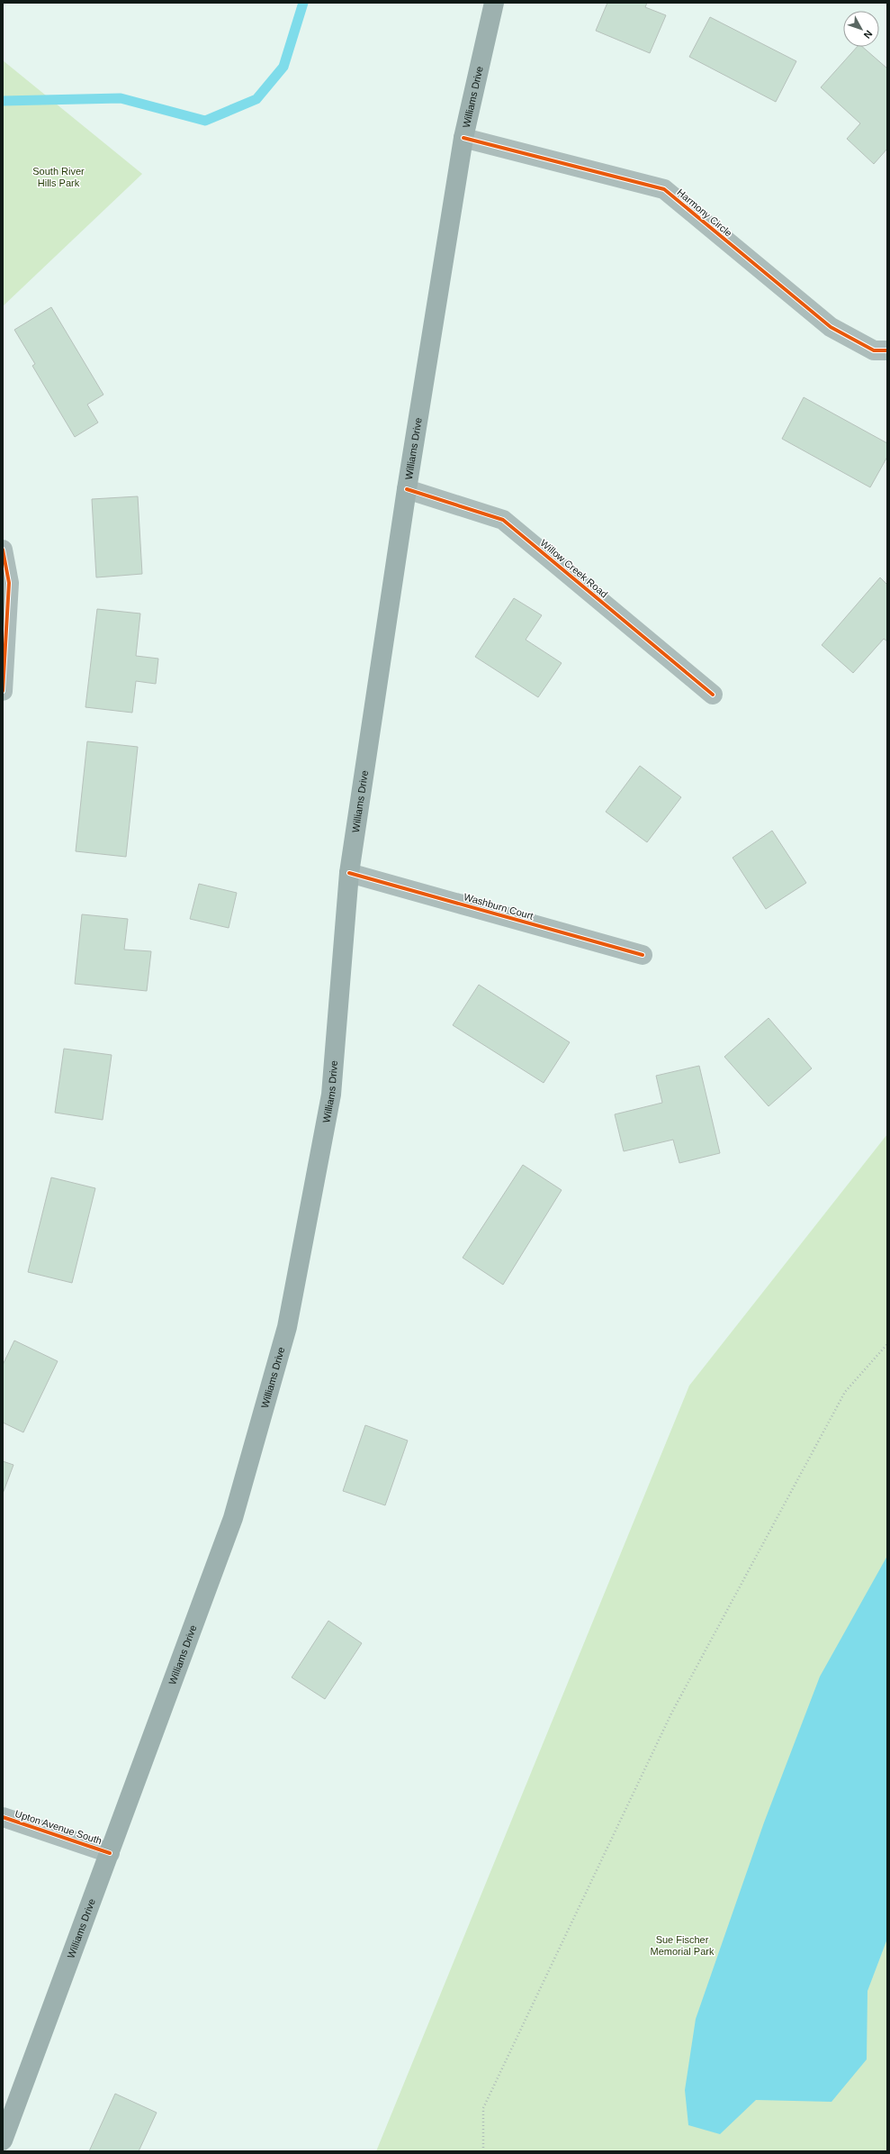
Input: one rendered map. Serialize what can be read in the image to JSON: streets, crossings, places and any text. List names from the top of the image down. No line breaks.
{"streets":{"main road":["Williams Drive"],"street":["Harmony Circle","Willow Creek Road","Washburn Court","Upton Avenue South"]},"crossings":[["Williams Drive","Harmony Circle"],["Williams Drive","Willow Creek Road"],["Williams Drive","Washburn Court"],["Williams Drive","Upton Avenue South"]],"parks":["South River Hills Park","Sue Fischer Memorial Park"],"north":"bottom right"}
